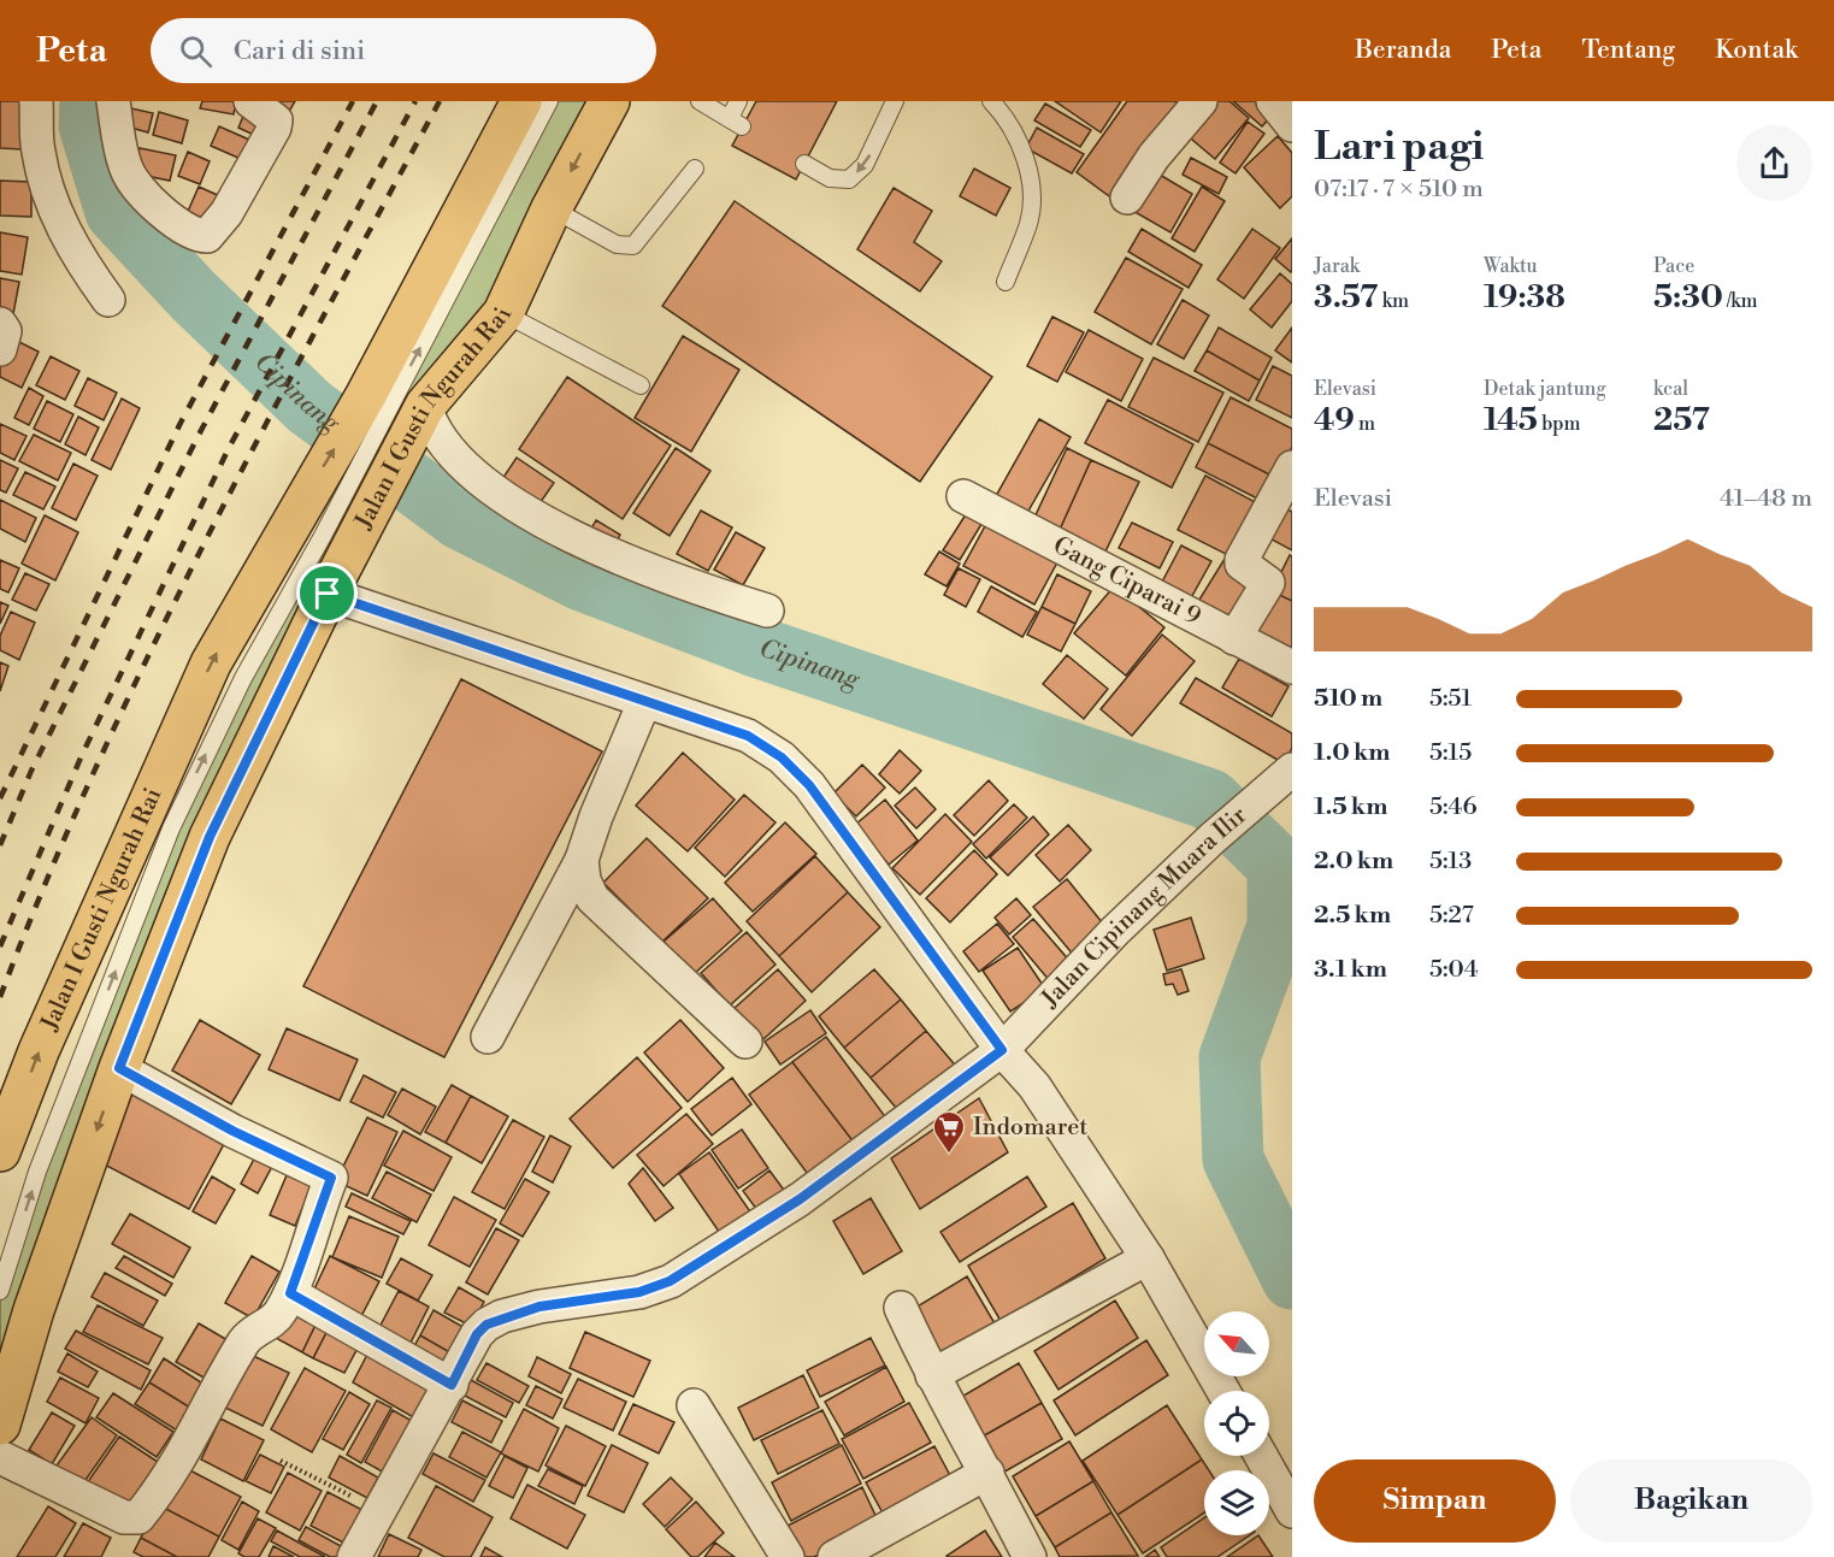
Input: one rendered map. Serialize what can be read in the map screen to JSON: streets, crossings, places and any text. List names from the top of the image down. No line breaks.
{"streets":{"main road":["Jalan I Gusti Ngurah Rai"],"street":["Gang Ciparai 9","Jalan Cipinang Muara Ilir"]},"water":["Cipinang"],"places":{"supermarket":["Indomaret"]},"north":"top left","page":{"header":"Peta","search":"Cari di sini","nav":["Beranda","Peta","Tentang","Kontak"],"heading":["Lari pagi","07:17 · 7 × 510 m"],"stats":[["Jarak","3.57 km"],["Waktu","19:38"],["Pace","5:30 /km"],["Elevasi","49 m"],["Detak jantung","145 bpm"],["kcal","257"]],"chart":["Elevasi","41–48 m"],"list":[{"name":"510 m","note":"5:51"},{"name":"1.0 km","note":"5:15"},{"name":"1.5 km","note":"5:46"},{"name":"2.0 km","note":"5:13"},{"name":"2.5 km","note":"5:27"},{"name":"3.1 km","note":"5:04"}],"buttons":["Simpan","Bagikan"]}}
